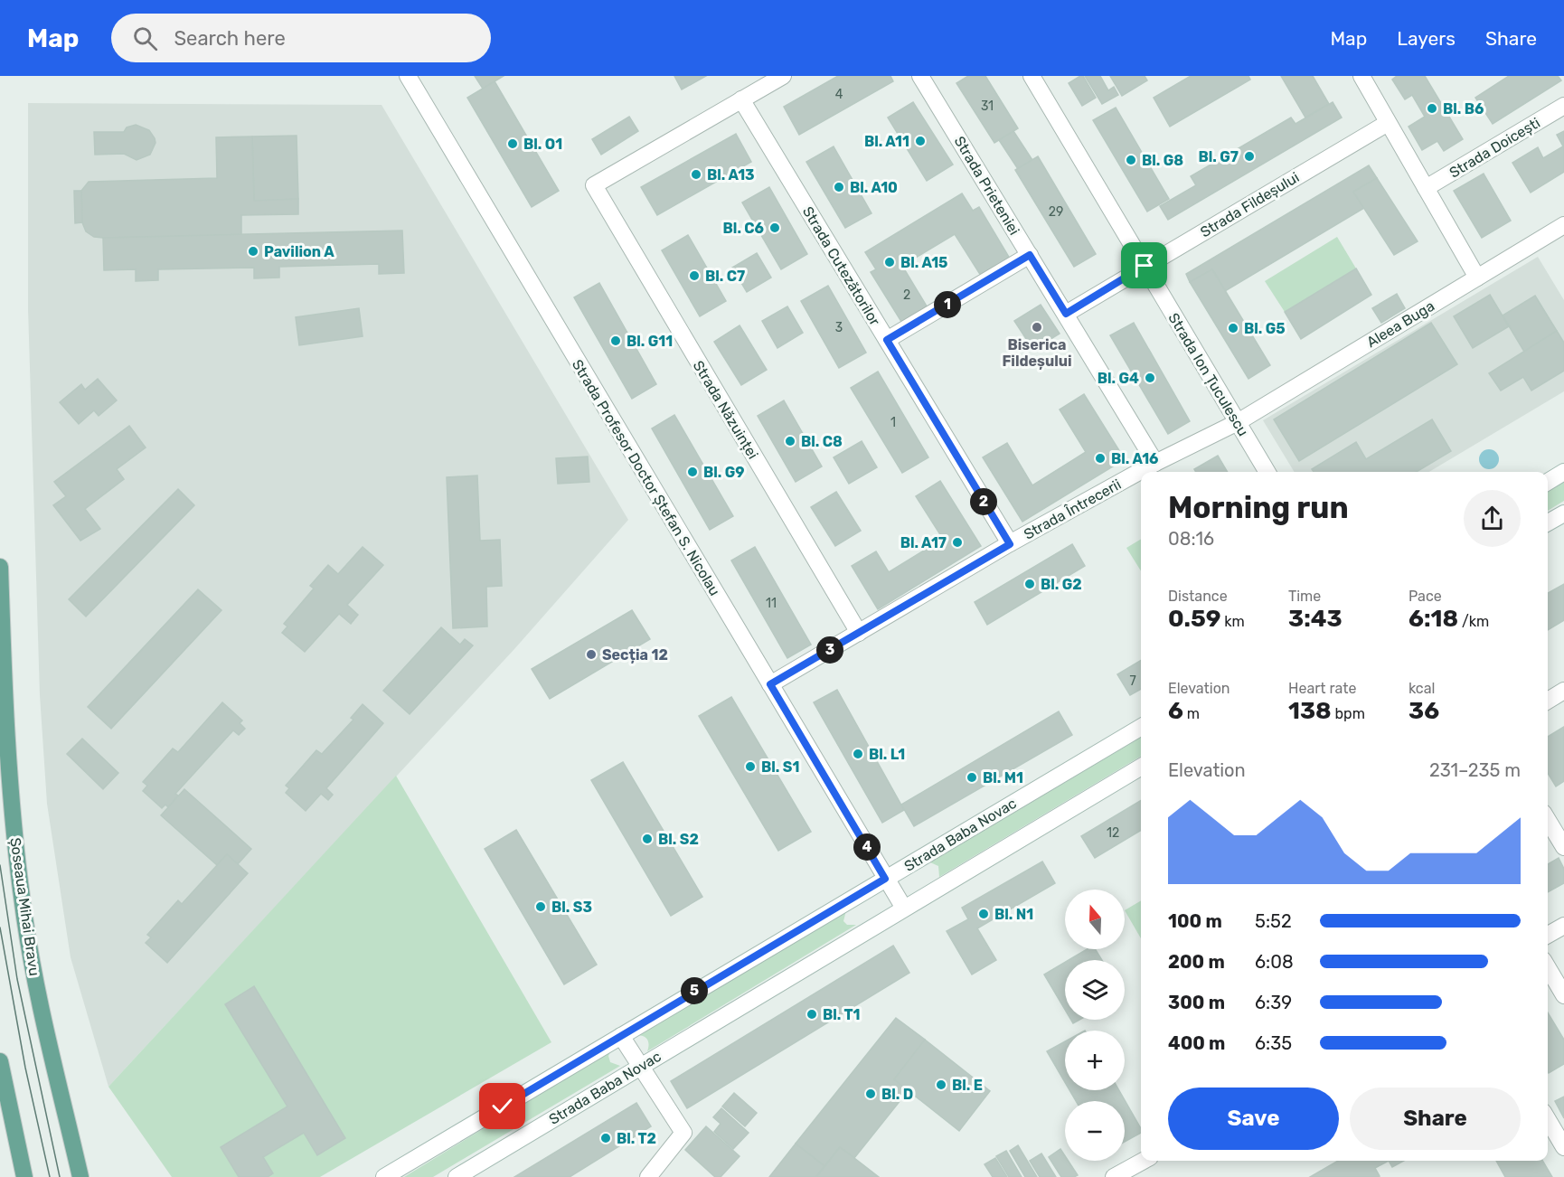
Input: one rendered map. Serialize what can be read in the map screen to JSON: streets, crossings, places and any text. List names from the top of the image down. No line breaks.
{"streets":{"main road":["Șoseaua Mihai Bravu"],"street":["Strada Doicești","Strada Prieteniei","Strada Fildeșului","Strada Cutezătorilor","Aleea Buga","Strada Ion Țuculescu","Strada Năzuinței","Strada Profesor Doctor Ștefan S. Nicolau","Strada Întrecerii","Strada Baba Novac"]},"crossings":[["Strada Prieteniei","Strada Fildeșului"],["Strada Prieteniei","Strada Întrecerii"],["Strada Fildeșului","Strada Ion Țuculescu"],["Strada Cutezătorilor","Strada Năzuinței"],["Strada Cutezătorilor","Strada Întrecerii"],["Aleea Buga","Strada Ion Țuculescu"],["Aleea Buga","Strada Întrecerii"],["Strada Ion Țuculescu","Strada Întrecerii"],["Strada Năzuinței","Strada Întrecerii"],["Strada Profesor Doctor Ștefan S. Nicolau","Strada Întrecerii"],["Strada Profesor Doctor Ștefan S. Nicolau","Strada Baba Novac"]],"places":["Bl. B6","Bl. A11","Bl. O1","Bl. G7","Bl. G8","Bl. A13","Bl. A10","Bl. C6","Pavilion A","Bl. A15","Bl. C7","Biserica Fildeșului","Bl. G5","Bl. G11","Bl. G4","Bl. C8","Bl. A16","Bl. G9","Bl. A17","Bl. G2","Secția 12","Bl. L1","Bl. S1","Bl. M1","Bl. S2","Bl. S3","Bl. N1","Bl. T1","Bl. E","Bl. D","Bl. T2"],"house_numbers":["4","31","29","2","3","1","11","7","12"],"north":"top","page":{"header":"Map","search":"Search here","nav":["Map","Layers","Share"],"pins":["1","2","3","4","5"],"heading":["Morning run","08:16"],"stats":[["Distance","0.59 km"],["Time","3:43"],["Pace","6:18 /km"],["Elevation","6 m"],["Heart rate","138 bpm"],["kcal","36"]],"chart":["Elevation","231–235 m"],"map_buttons":["+","−"],"list":[{"name":"100 m","note":"5:52"},{"name":"200 m","note":"6:08"},{"name":"300 m","note":"6:39"},{"name":"400 m","note":"6:35"}],"buttons":["Save","Share"]}}
